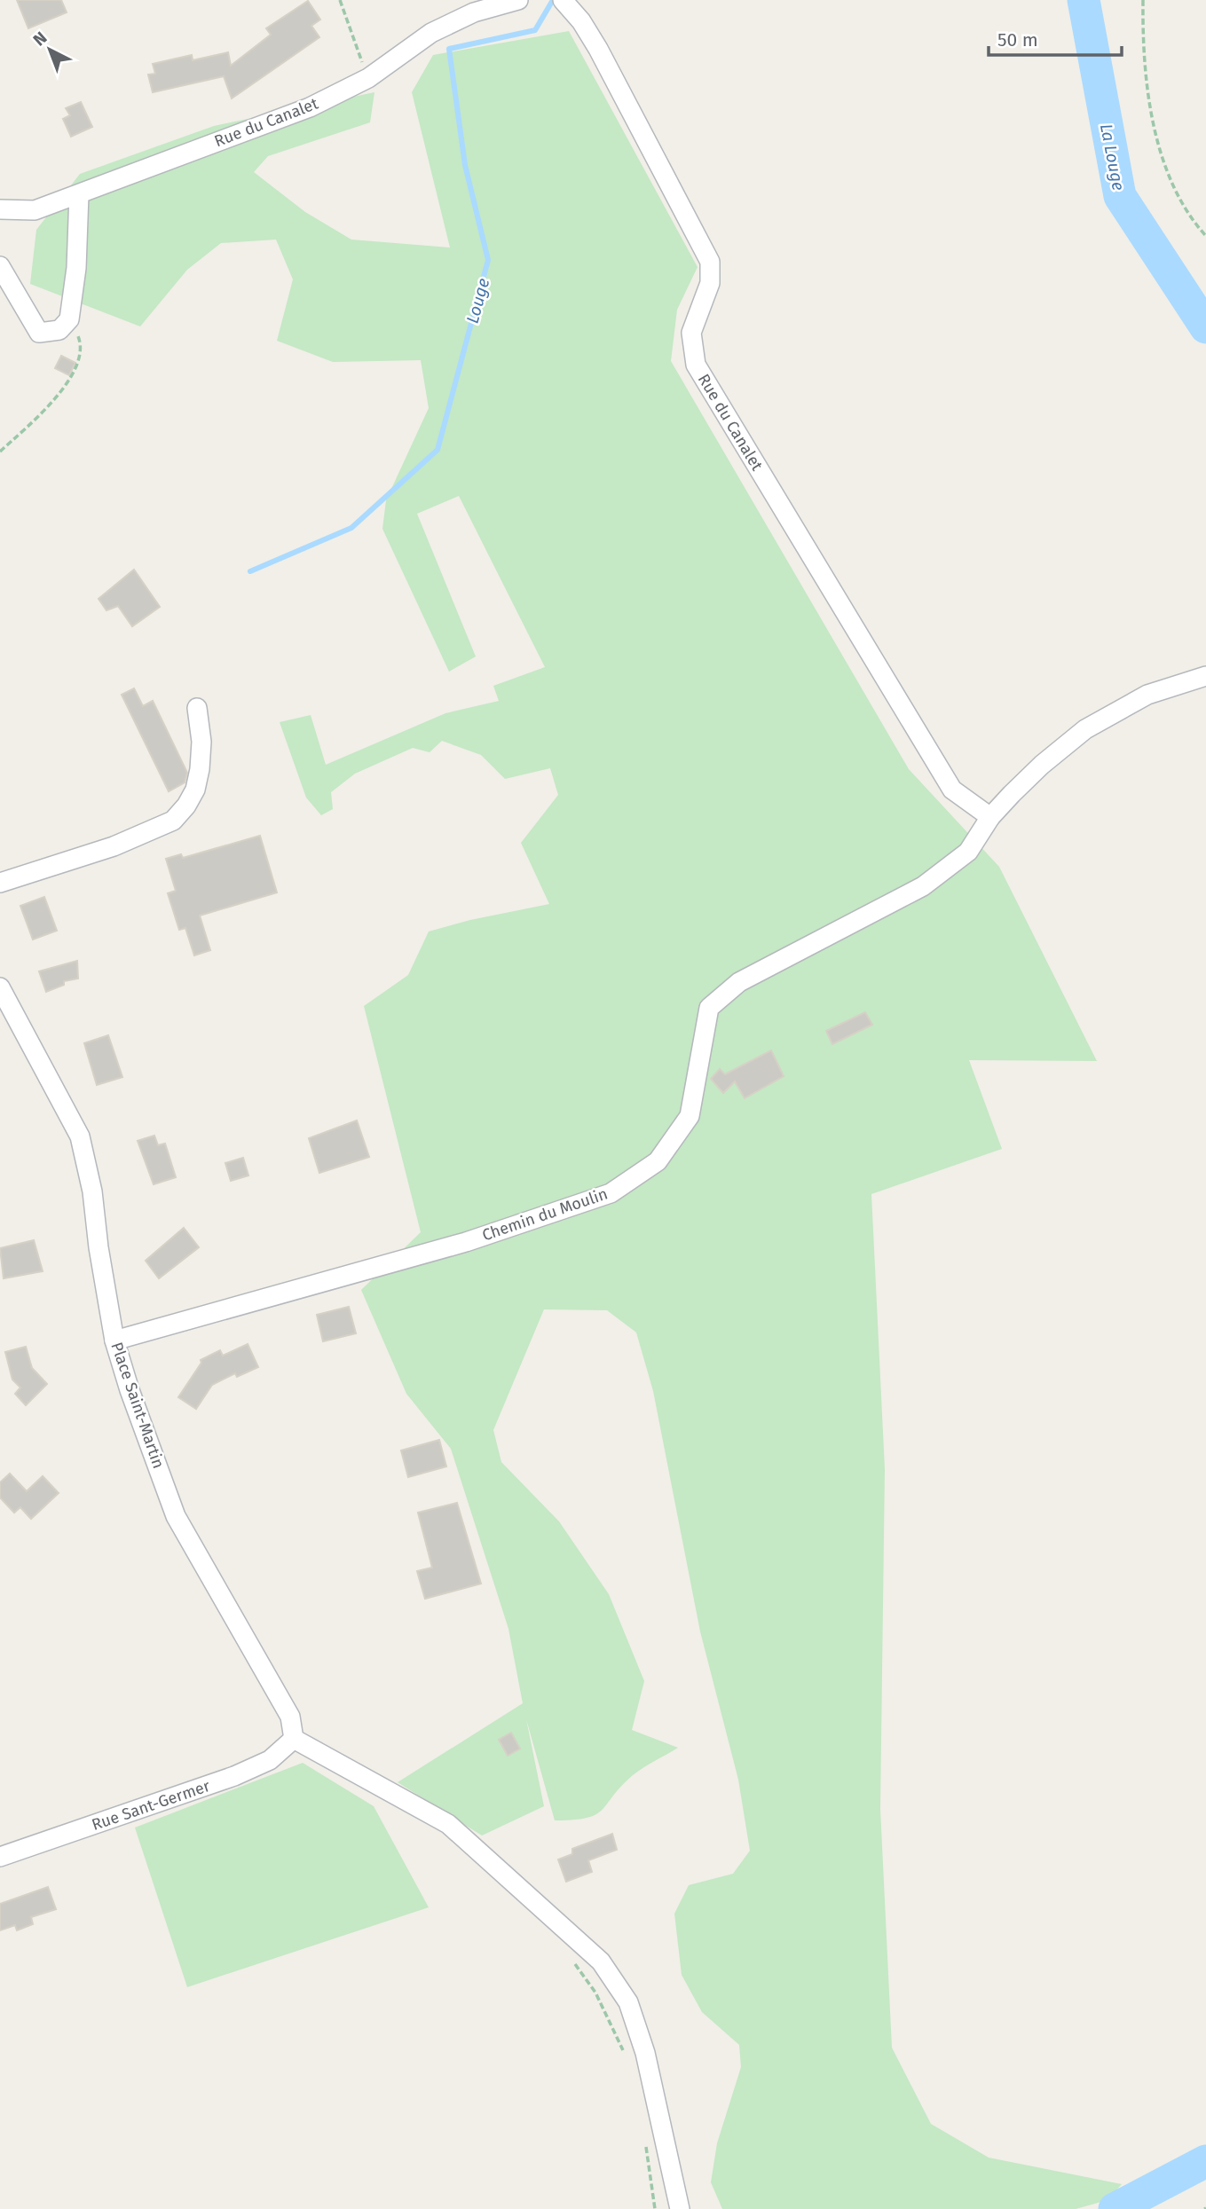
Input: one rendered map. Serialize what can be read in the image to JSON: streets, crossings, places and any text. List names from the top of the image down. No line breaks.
{"streets":{"street":["Rue du Canalet","Chemin du Moulin","Place Saint-Martin","Rue Sant-Germer"]},"crossings":[["Rue du Canalet","Chemin du Moulin"],["Chemin du Moulin","Place Saint-Martin"],["Place Saint-Martin","Rue Sant-Germer"]],"water":["La Louge","Louge"],"scale_bar":"50 m","north":"top left"}
